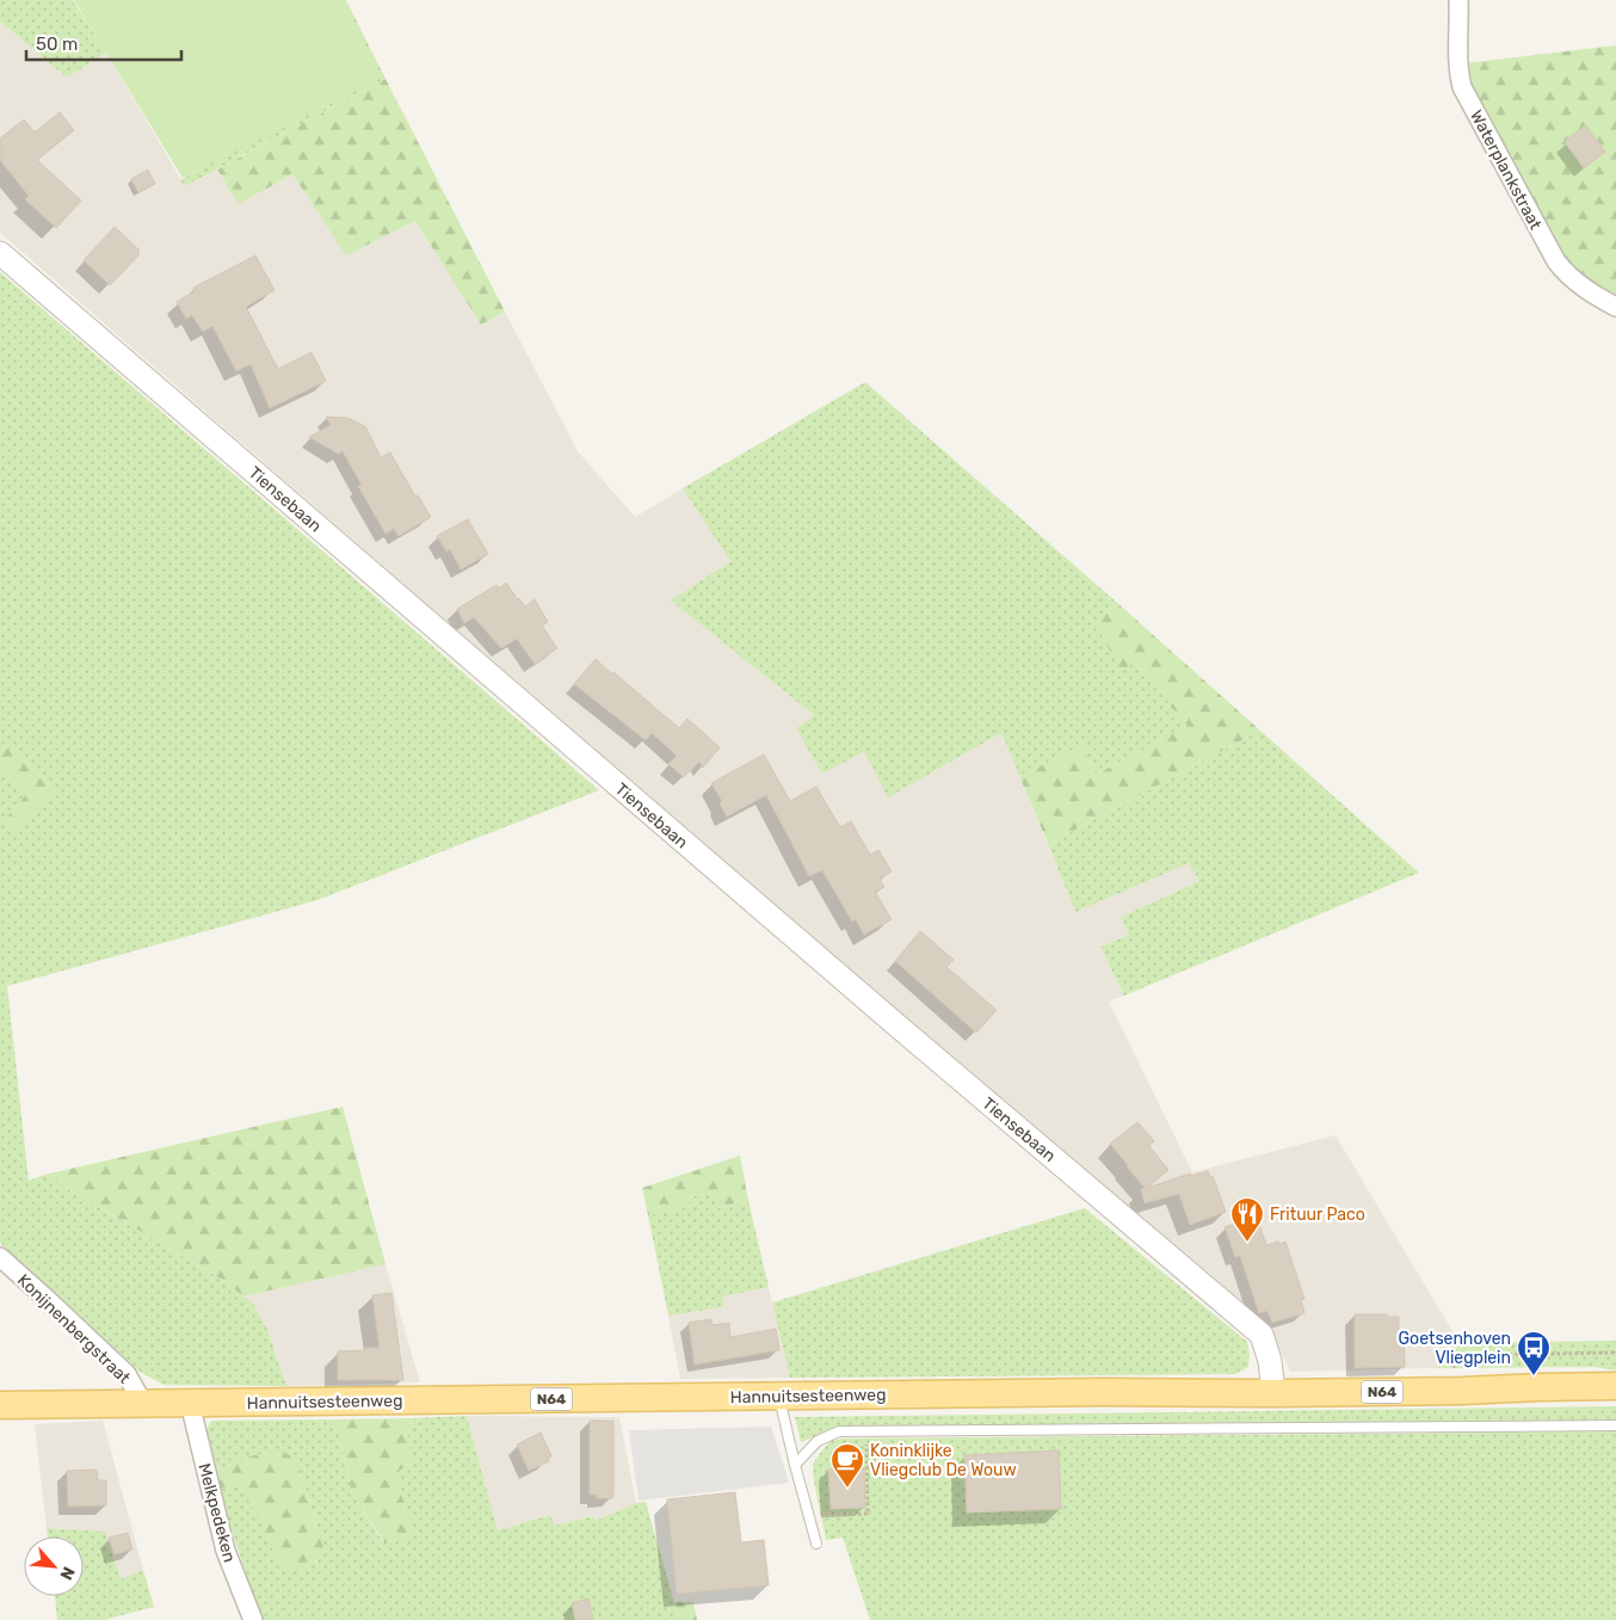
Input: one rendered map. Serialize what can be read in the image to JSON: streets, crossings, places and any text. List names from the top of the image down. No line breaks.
{"streets":{"main road":["N64","Hannuitsesteenweg"],"street":["Waterplankstraat","Tiensebaan","Konijnenbergstraat","Melkpedeken"]},"crossings":[["Tiensebaan","Hannuitsesteenweg"],["Konijnenbergstraat","Hannuitsesteenweg"],["Hannuitsesteenweg","Melkpedeken"]],"places":{"restaurant":["Frituur Paco"],"bus stop":["Goetsenhoven Vliegplein"],"cafe":["Koninklijke Vliegclub De Wouw"]},"scale_bar":"50 m","north":"bottom right"}
